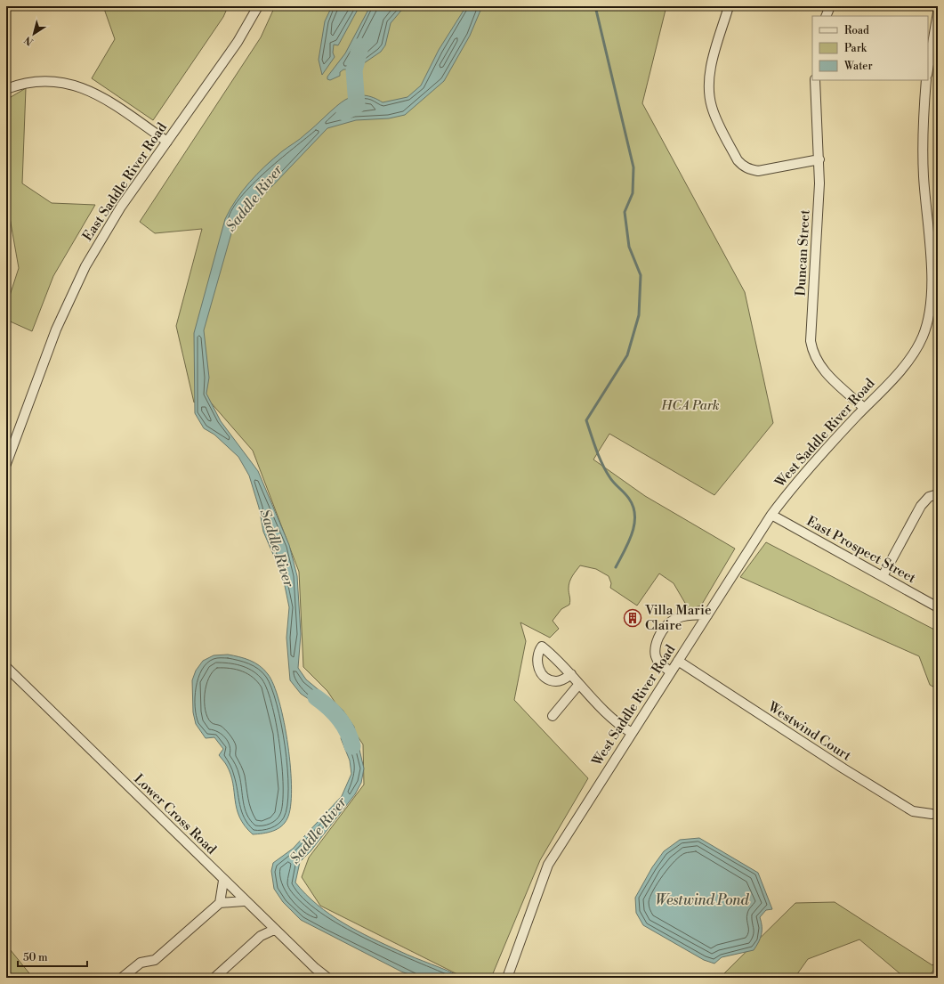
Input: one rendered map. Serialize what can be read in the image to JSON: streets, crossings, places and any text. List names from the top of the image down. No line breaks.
{"streets":{"street":["East Saddle River Road","Duncan Street","West Saddle River Road","East Prospect Street","Westwind Court","Lower Cross Road"]},"crossings":[["Duncan Street","West Saddle River Road"],["West Saddle River Road","East Prospect Street"],["West Saddle River Road","Westwind Court"]],"water":["Saddle River","Westwind Pond"],"parks":["HCA Park"],"places":{"building":["Villa Marie Claire"]},"legend":["Road","Park","Water"],"scale_bar":"50 m","north":"bottom left"}
